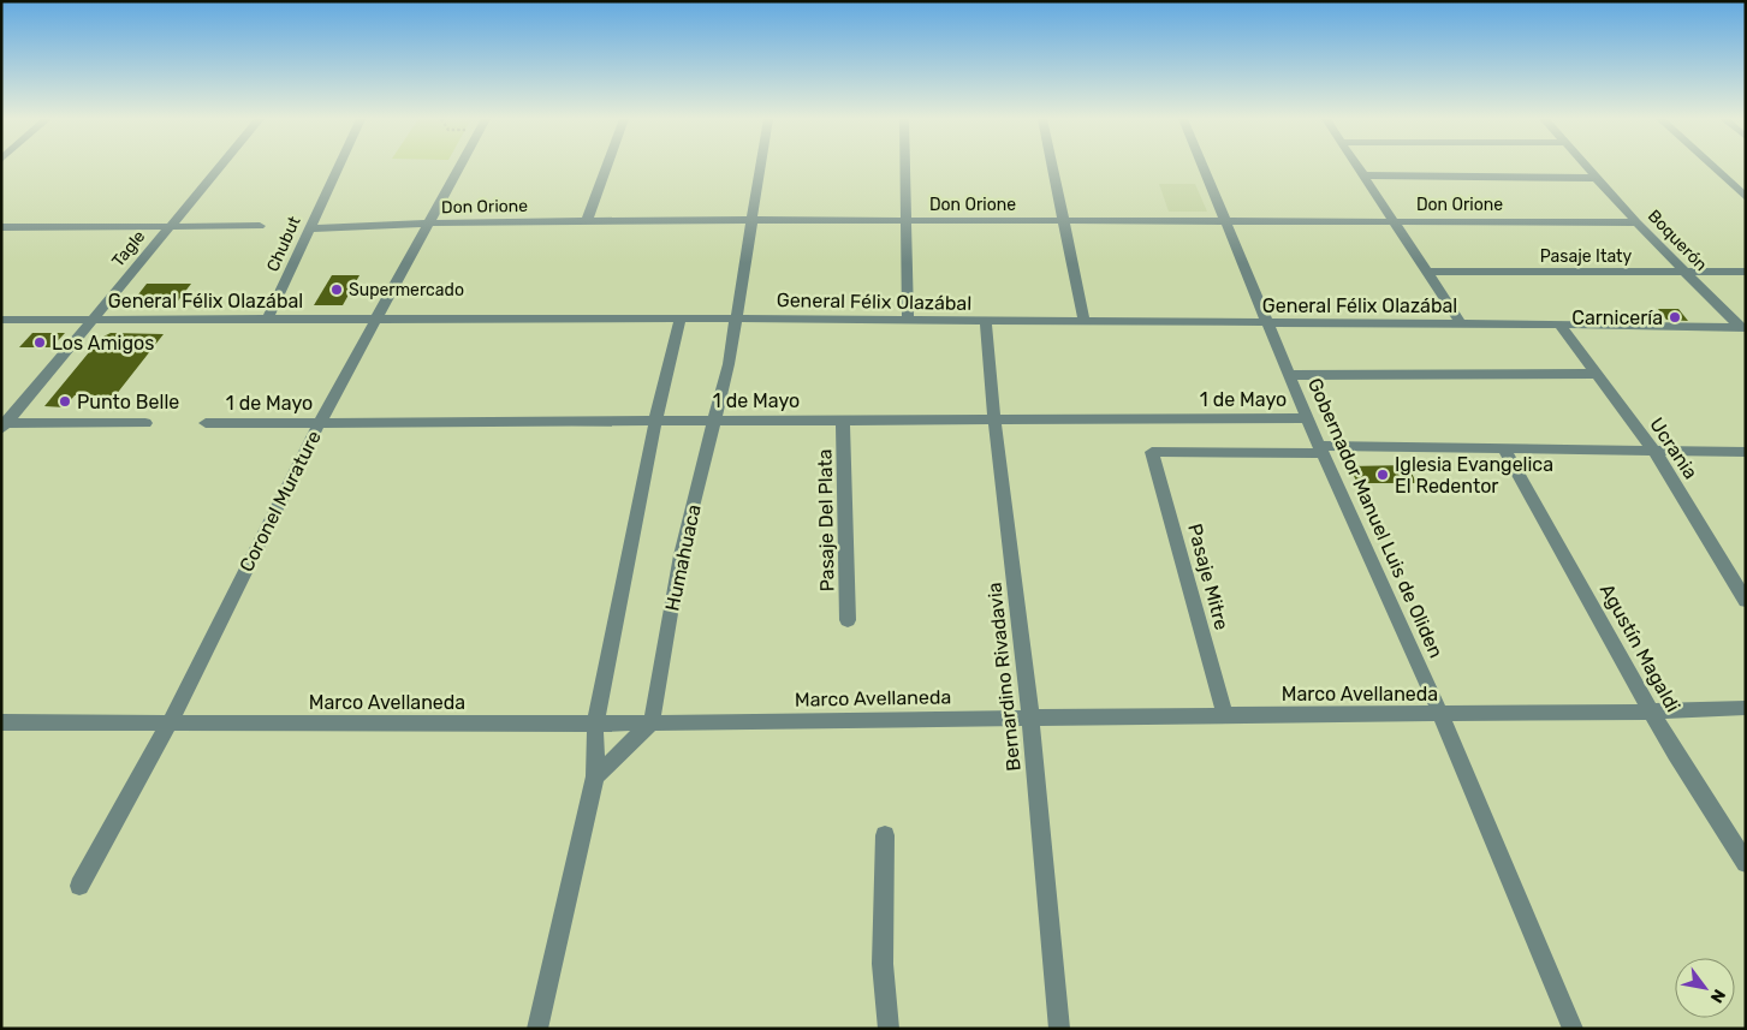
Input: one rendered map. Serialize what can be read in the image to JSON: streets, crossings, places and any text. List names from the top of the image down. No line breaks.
{"streets":{"street":["Don Orione","Boquerón","Chubut","Tagle","Pasaje Itaty","General Félix Olazábal","1 de Mayo","Ucrania","Coronel Murature","Gobernador Manuel Luis de Oliden","Pasaje Del Plata","Humahuaca","Pasaje Mitre","Agustín Magaldi","Bernardino Rivadavia","Marco Avellaneda"]},"crossings":[["Don Orione","Boquerón"],["Don Orione","Chubut"],["Don Orione","Coronel Murature"],["Boquerón","Pasaje Itaty"],["Boquerón","General Félix Olazábal"],["Chubut","General Félix Olazábal"],["Tagle","General Félix Olazábal"],["General Félix Olazábal","Ucrania"],["General Félix Olazábal","Coronel Murature"],["General Félix Olazábal","Gobernador Manuel Luis de Oliden"],["General Félix Olazábal","Humahuaca"],["General Félix Olazábal","Bernardino Rivadavia"],["1 de Mayo","Coronel Murature"],["1 de Mayo","Gobernador Manuel Luis de Oliden"],["1 de Mayo","Pasaje Del Plata"],["1 de Mayo","Humahuaca"],["1 de Mayo","Bernardino Rivadavia"],["Coronel Murature","Marco Avellaneda"],["Gobernador Manuel Luis de Oliden","Pasaje Mitre"],["Gobernador Manuel Luis de Oliden","Marco Avellaneda"],["Humahuaca","Marco Avellaneda"],["Pasaje Mitre","Marco Avellaneda"],["Agustín Magaldi","Marco Avellaneda"],["Bernardino Rivadavia","Marco Avellaneda"]],"places":["Supermercado","Carnicería","Los Amigos","Punto Belle","Iglesia Evangelica El Redentor"],"north":"bottom right"}
